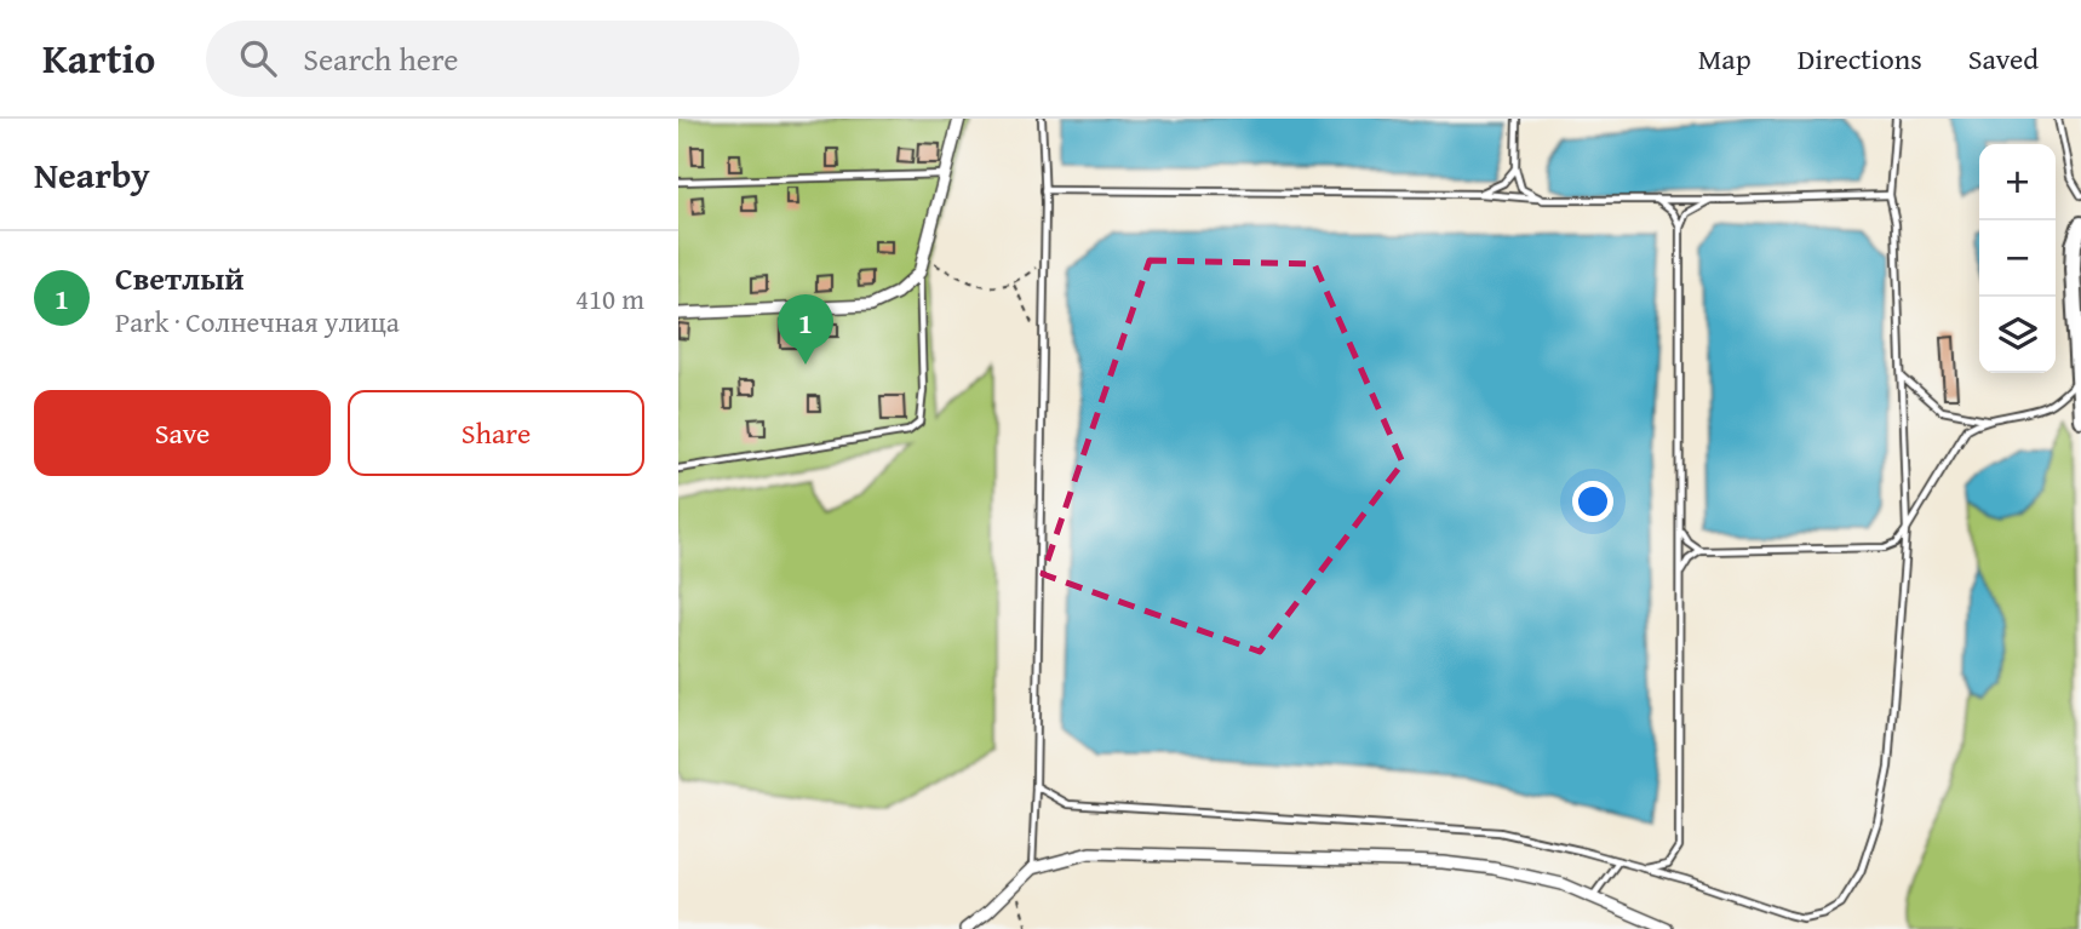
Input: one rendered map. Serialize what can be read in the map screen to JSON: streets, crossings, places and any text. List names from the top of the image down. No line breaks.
{"page":{"header":"Kartio","search":"Search here","nav":["Map","Directions","Saved"],"heading":"Nearby","map_buttons":["+","−"],"list":[{"mark":"1","name":"Светлый","note":"Park · Солнечная улица","value":"410 m"}],"pins":"1","buttons":["Save","Share"]}}
